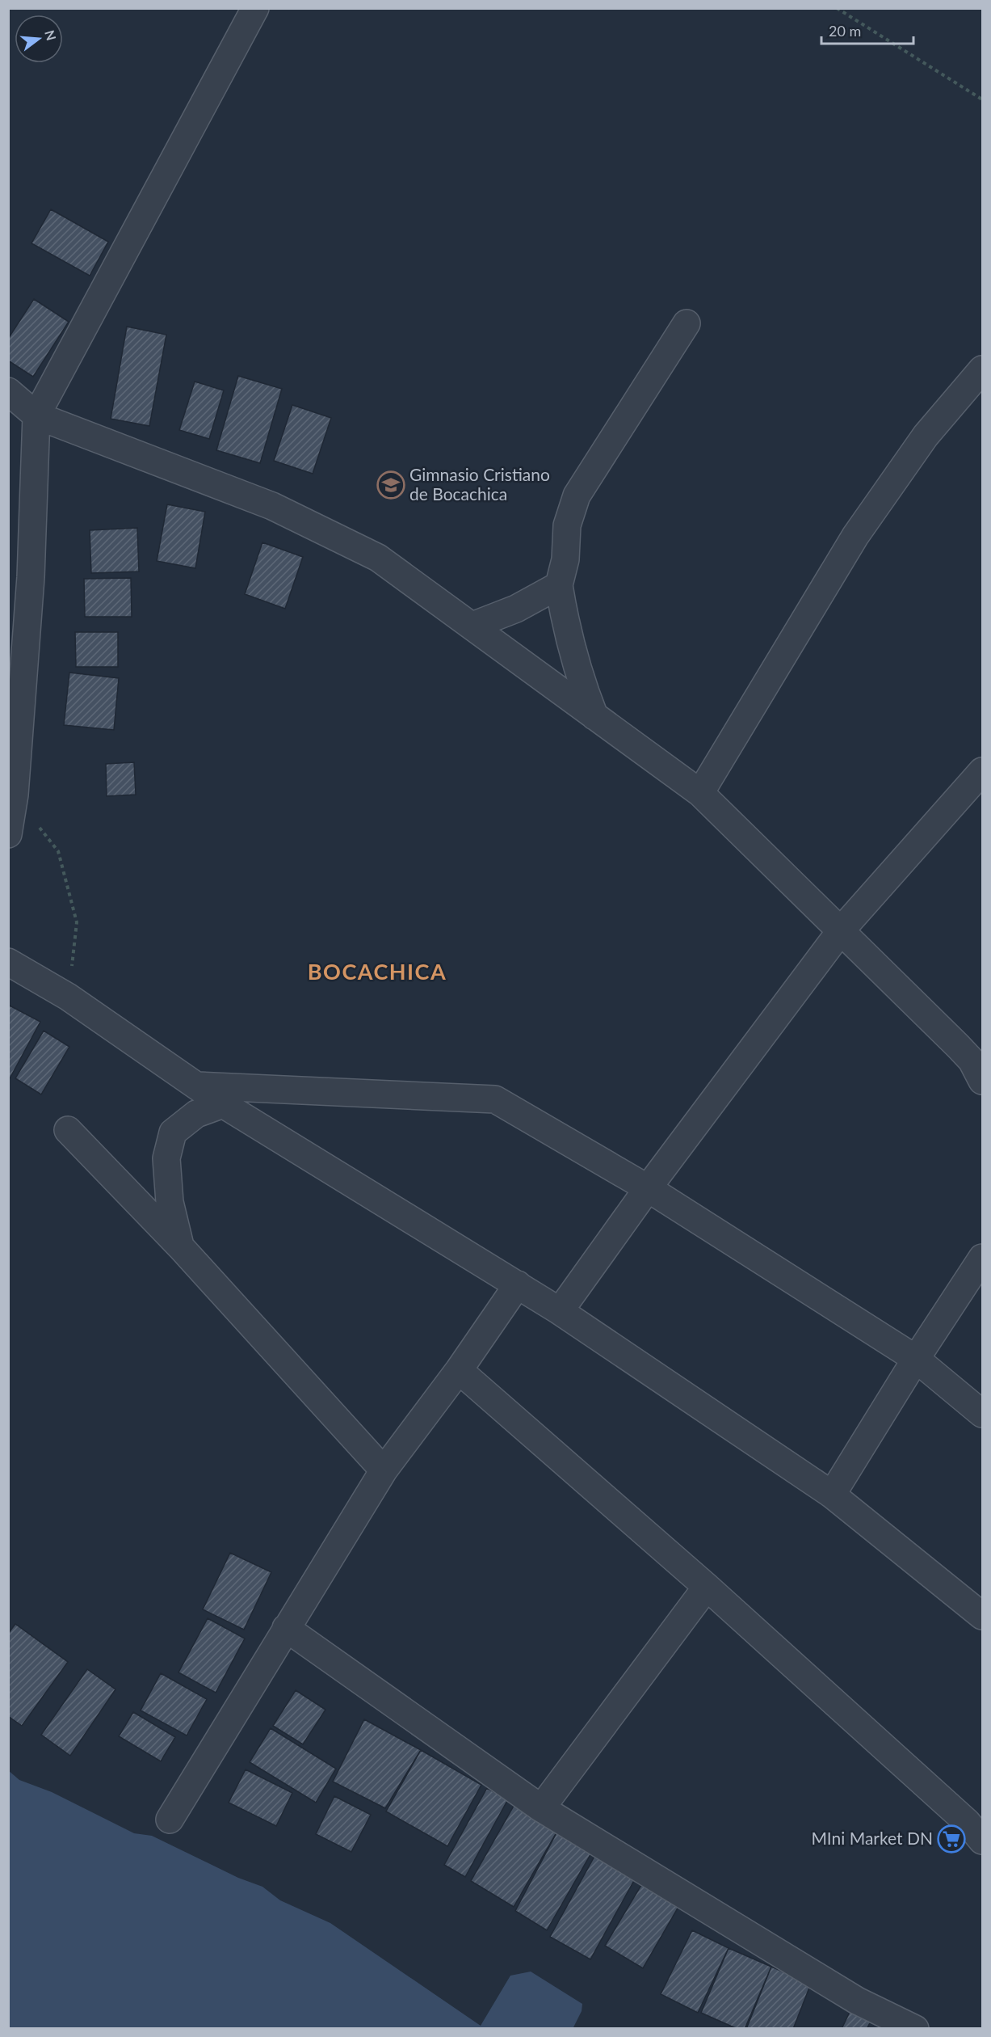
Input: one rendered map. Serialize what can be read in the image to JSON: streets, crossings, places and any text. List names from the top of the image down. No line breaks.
{"districts":["BOCACHICA"],"places":{"school or university":["Gimnasio Cristiano de Bocachica"],"supermarket":["MIni Market DN"]},"scale_bar":"20 m","north":"right"}
